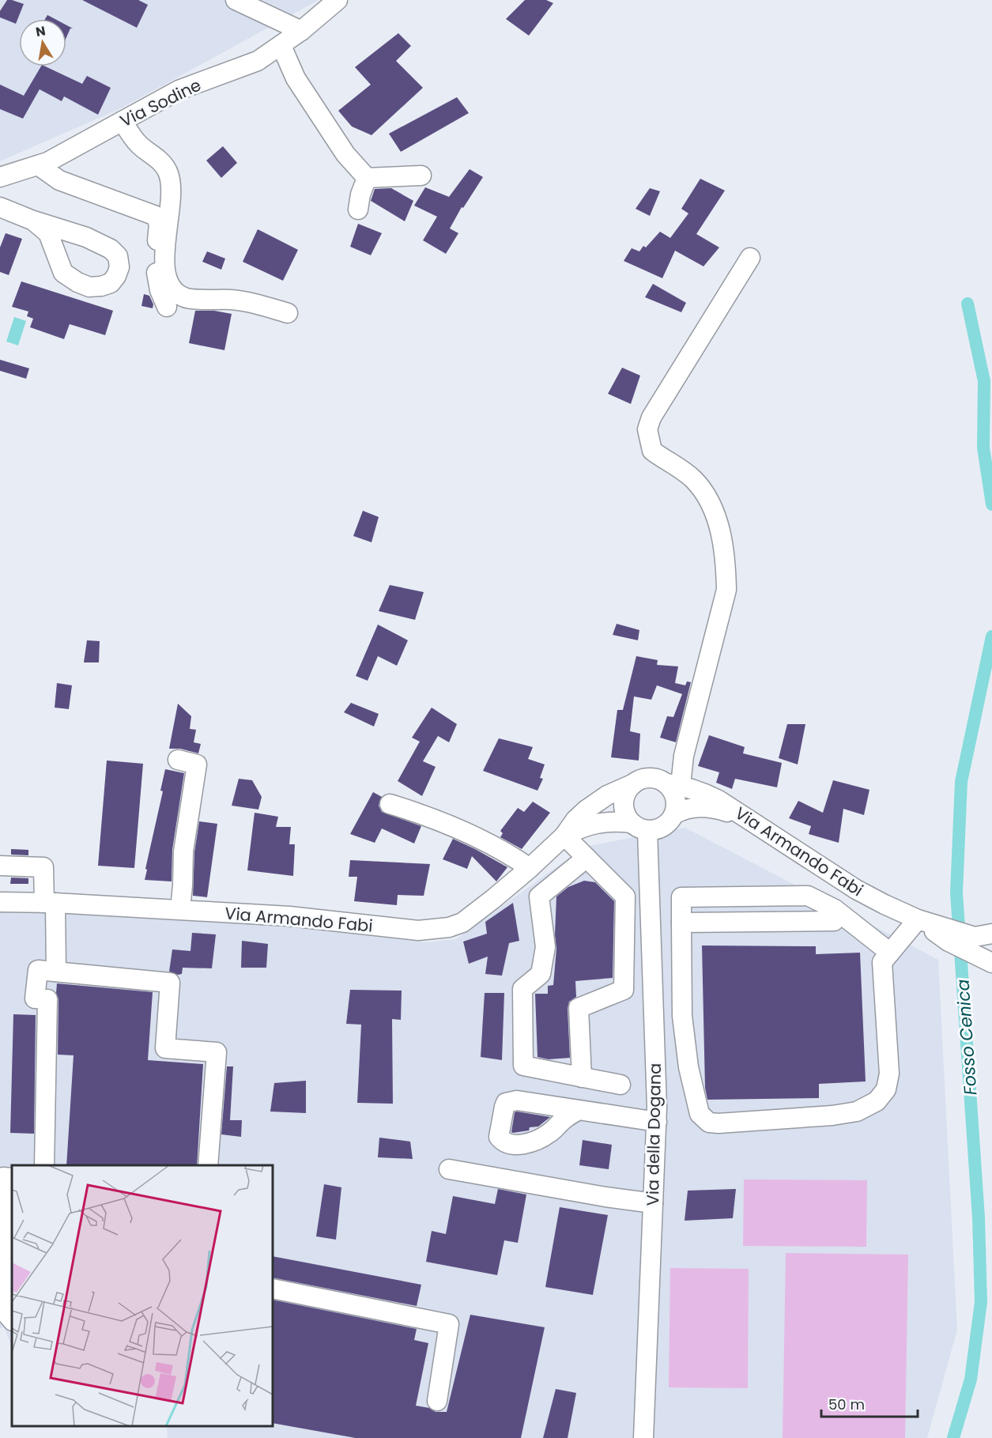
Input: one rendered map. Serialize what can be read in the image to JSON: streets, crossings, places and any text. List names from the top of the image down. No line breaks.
{"streets":{"street":["Via Sodine","Via Armando Fabi","Via della Dogana"]},"crossings":[["Via Armando Fabi","Via della Dogana"]],"water":["Fosso Cenica"],"scale_bar":"50 m","north":"top"}
